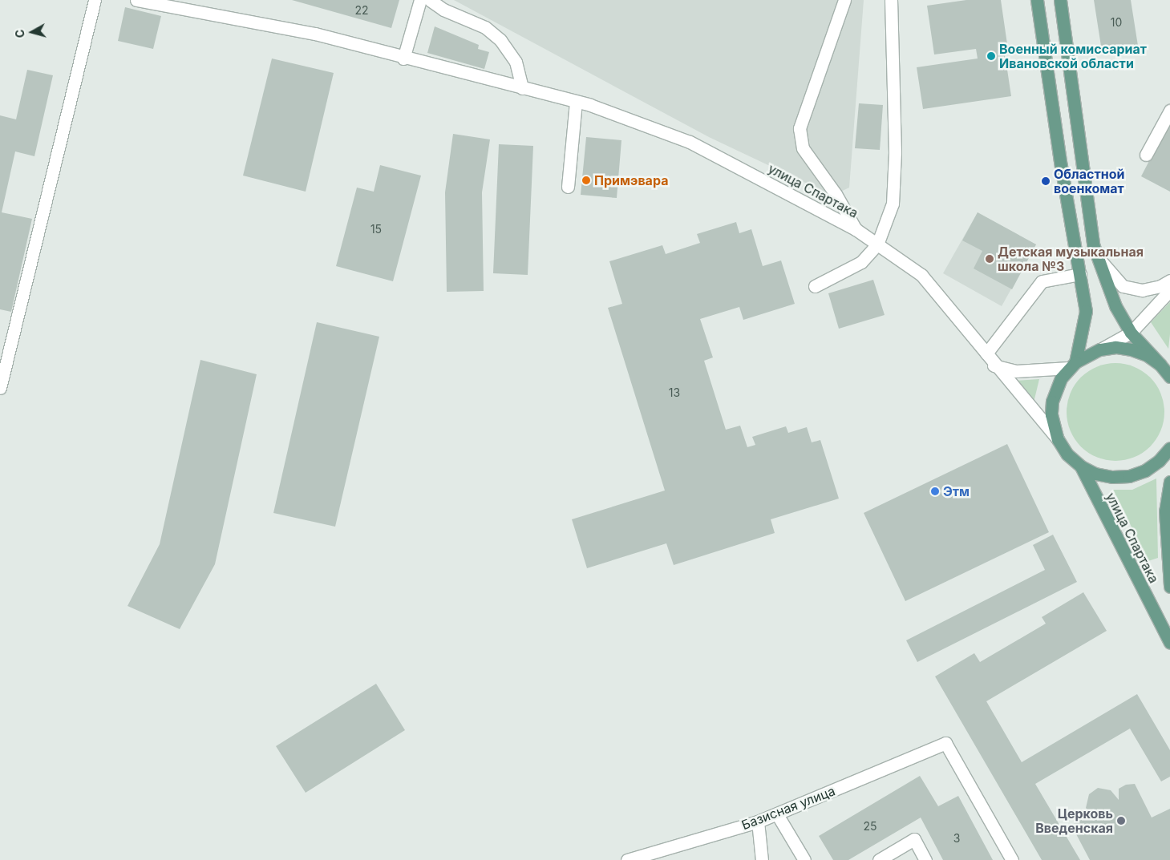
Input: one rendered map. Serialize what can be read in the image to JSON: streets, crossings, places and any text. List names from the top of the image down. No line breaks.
{"streets":{"main road":["улица Спартака"],"street":["Базисная улица"]},"places":["Военный комиссариат Ивановской области","Примэвара","Областной военкомат","Детская музыкальная школа №3","Этм","Церковь Введенская"],"house_numbers":["22","10","15","13","25","3"],"north":"left"}
